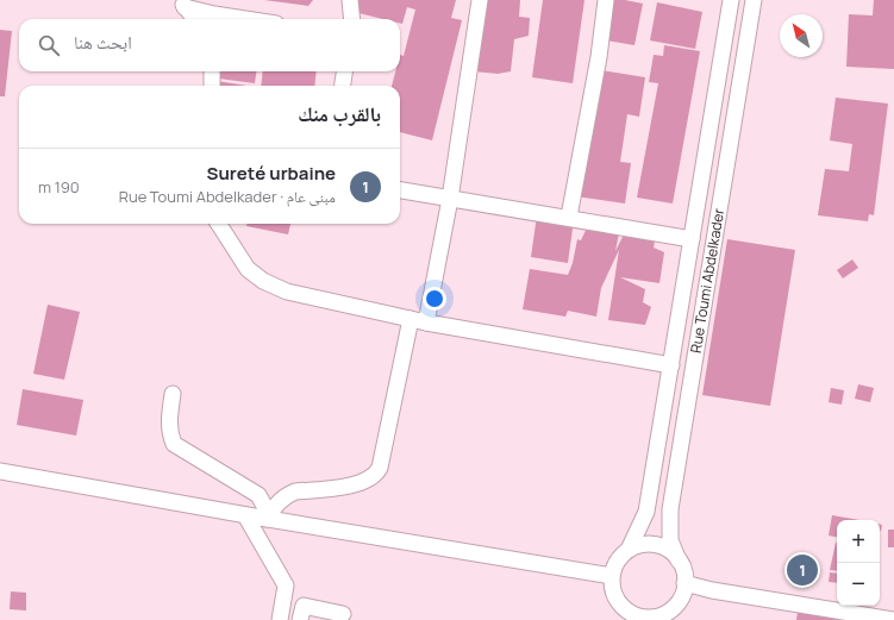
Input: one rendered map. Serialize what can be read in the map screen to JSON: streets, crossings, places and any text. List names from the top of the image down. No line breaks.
{"streets":{"street":["Rue Toumi Abdelkader"]},"north":"top left","page":{"search":"ابحث هنا","heading":"بالقرب منك","list":[{"mark":"1","name":"Sureté urbaine","note":"مبنى عام · Rue Toumi Abdelkader","value":"190 m"}],"map_buttons":["+","−"],"pins":"1"}}
